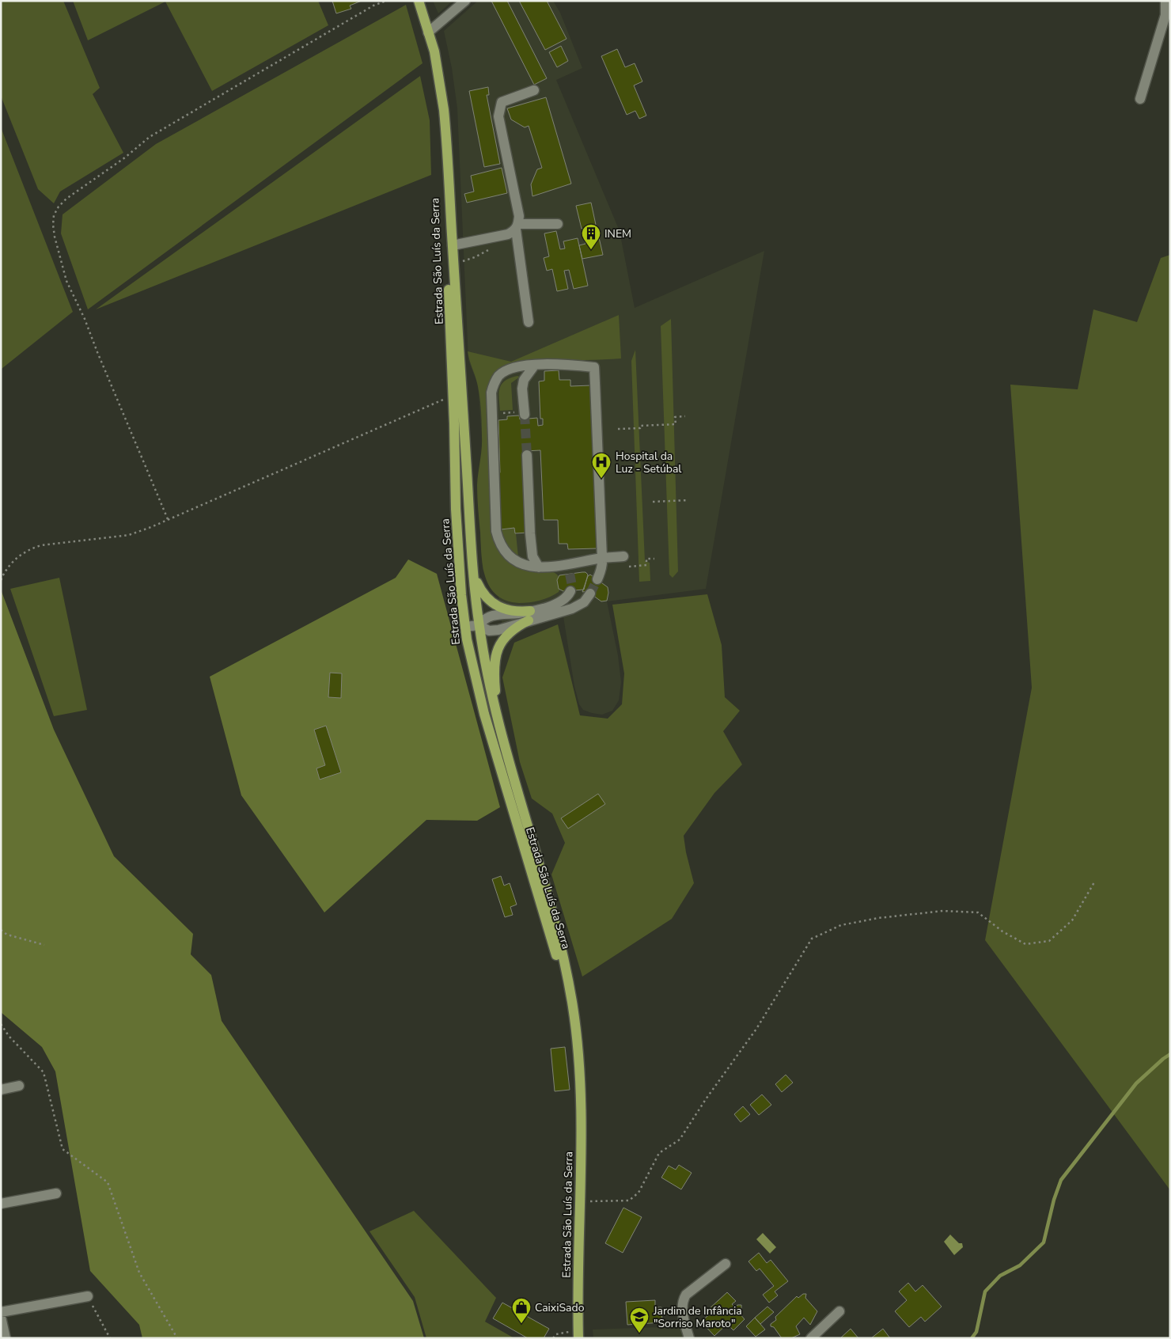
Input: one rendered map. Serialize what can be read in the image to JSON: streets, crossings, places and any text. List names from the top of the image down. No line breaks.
{"streets":{"main road":["Estrada São Luís da Serra"]},"places":{"building":["INEM"],"hospital":["Hospital da Luz - Setúbal"],"shop":["CaixiSado"],"school or university":["Jardim de Infância \"Sorriso Maroto\""]}}
